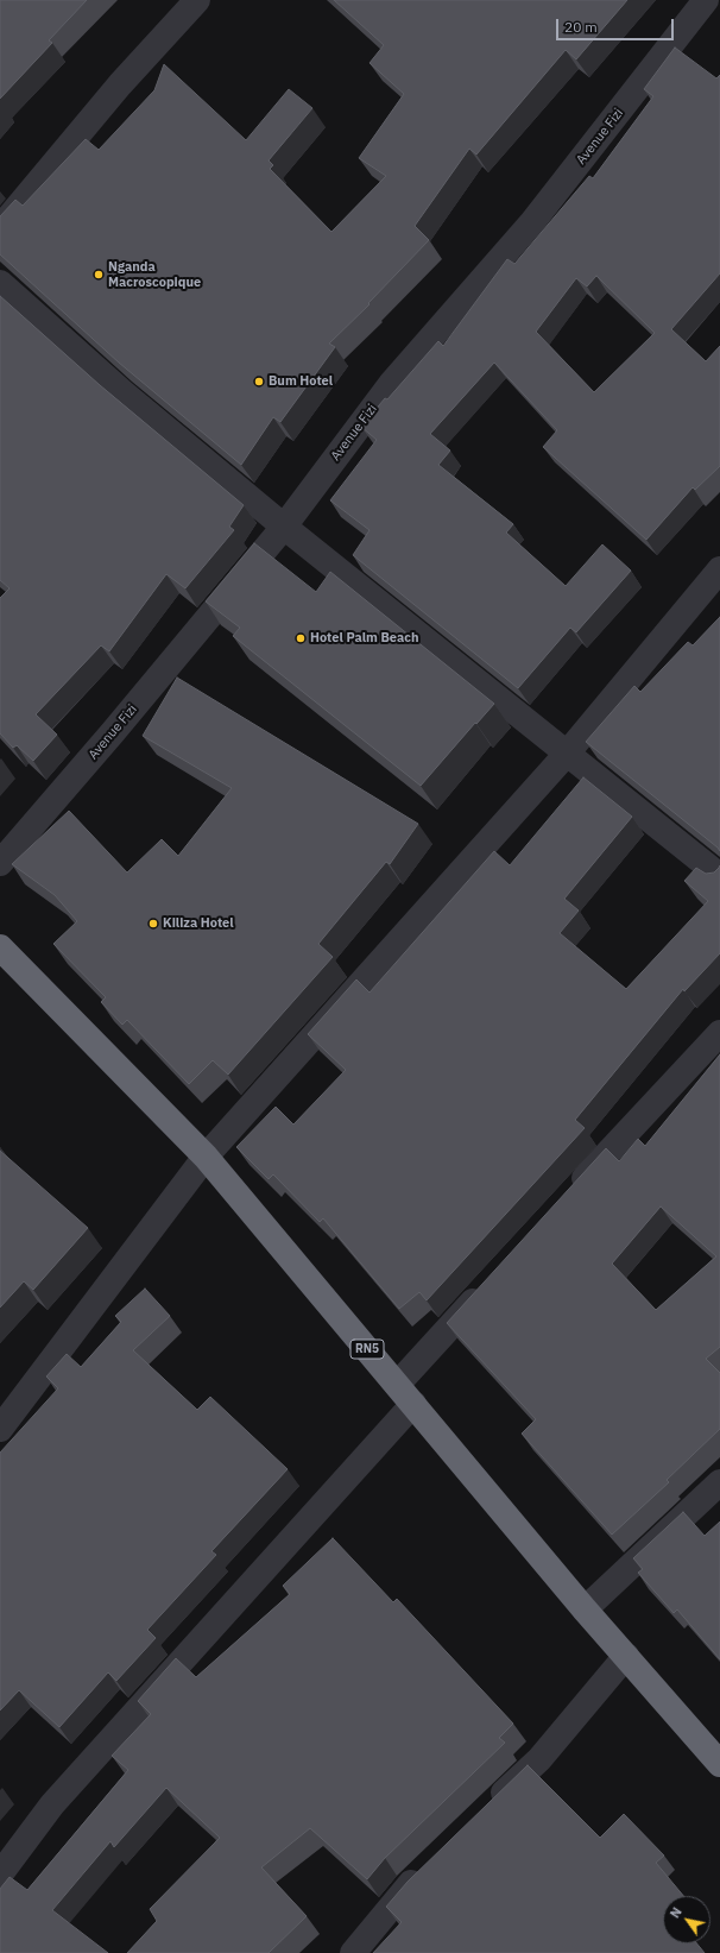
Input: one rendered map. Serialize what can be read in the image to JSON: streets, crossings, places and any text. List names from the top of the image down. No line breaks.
{"streets":{"highway":["RN5"],"street":["Avenue Fizi"]},"places":["Nganda Macroscopique","Bum Hotel","Hotel Palm Beach","Kiliza Hotel"],"scale_bar":"20 m","north":"top left"}
